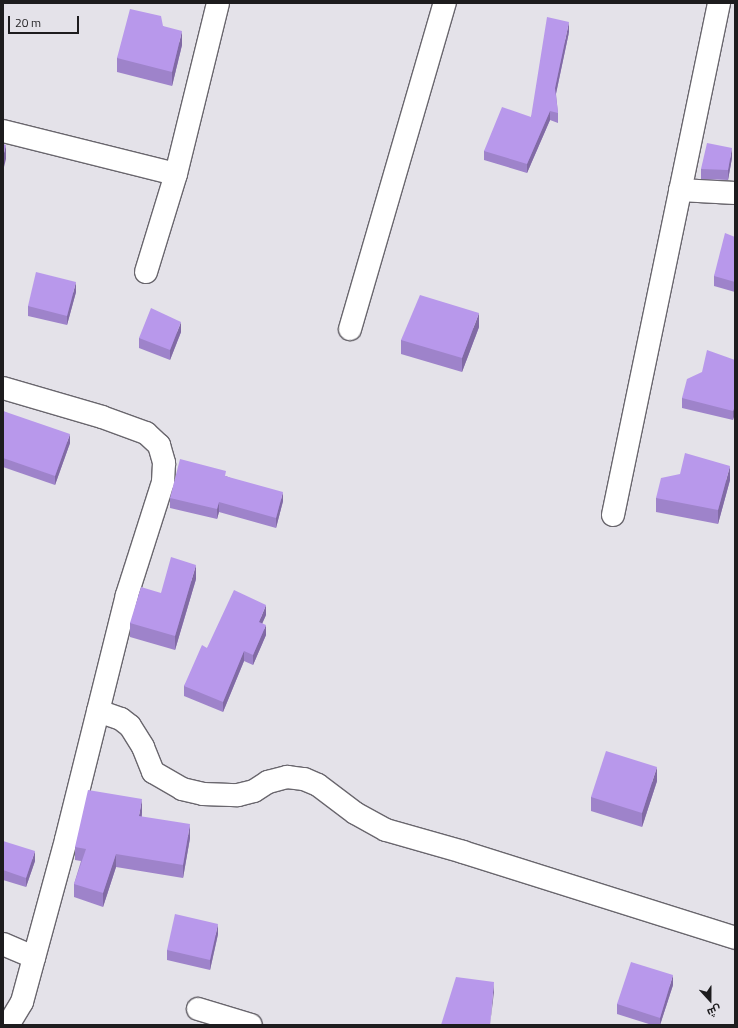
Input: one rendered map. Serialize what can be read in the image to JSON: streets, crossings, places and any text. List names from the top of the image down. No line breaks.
{"scale_bar":"20 m","north":"bottom"}
